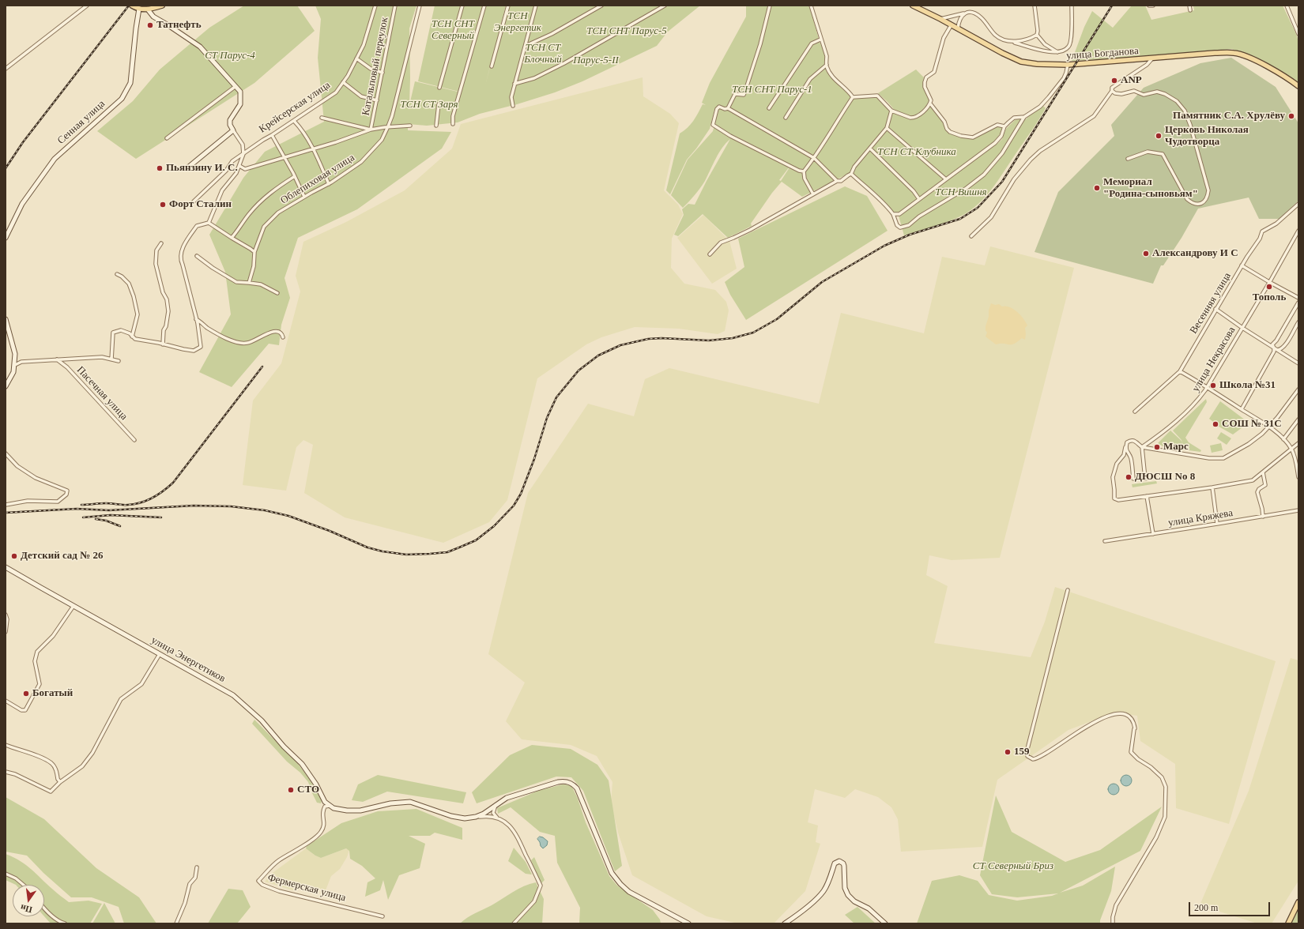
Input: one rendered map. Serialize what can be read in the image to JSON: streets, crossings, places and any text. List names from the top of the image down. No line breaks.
{"streets":{"main road":["улица Богданова","Сенная улица","улица Энергетиков"],"street":["Катальповый переулок","Крейсерская улица","Облепиховая улица","Весенняя улица","улица Некрасова","Пасечная улица","улица Кряжева","Фермерская улица"]},"crossings":[["улица Энергетиков","Фермерская улица"]],"parks":["ТСН Энергетик","ТСН СНТ Северный","ТСН СНТ Парус-5","ТСН СТ Блочный","СТ Парус-4","Парус-5-II","ТСН СНТ Парус-1","ТСН СТ Заря","ТСН СТ Клубника","ТСН Вишня","СТ Северный Бриз"],"places":["Татнефть","ANP","Памятник С.А. Хрулёву","Церковь Николая Чудотворца","Пьянзину И. С.","Мемориал \"Родина-сыновьям\"","Форт Сталин","Александрову И С","Тополь","Школа №31","СОШ № 31С","Марс","ДЮСШ No 8","Детский сад № 26","Богатый","159","СТО"],"scale_bar":"200 m","north":"bottom"}
